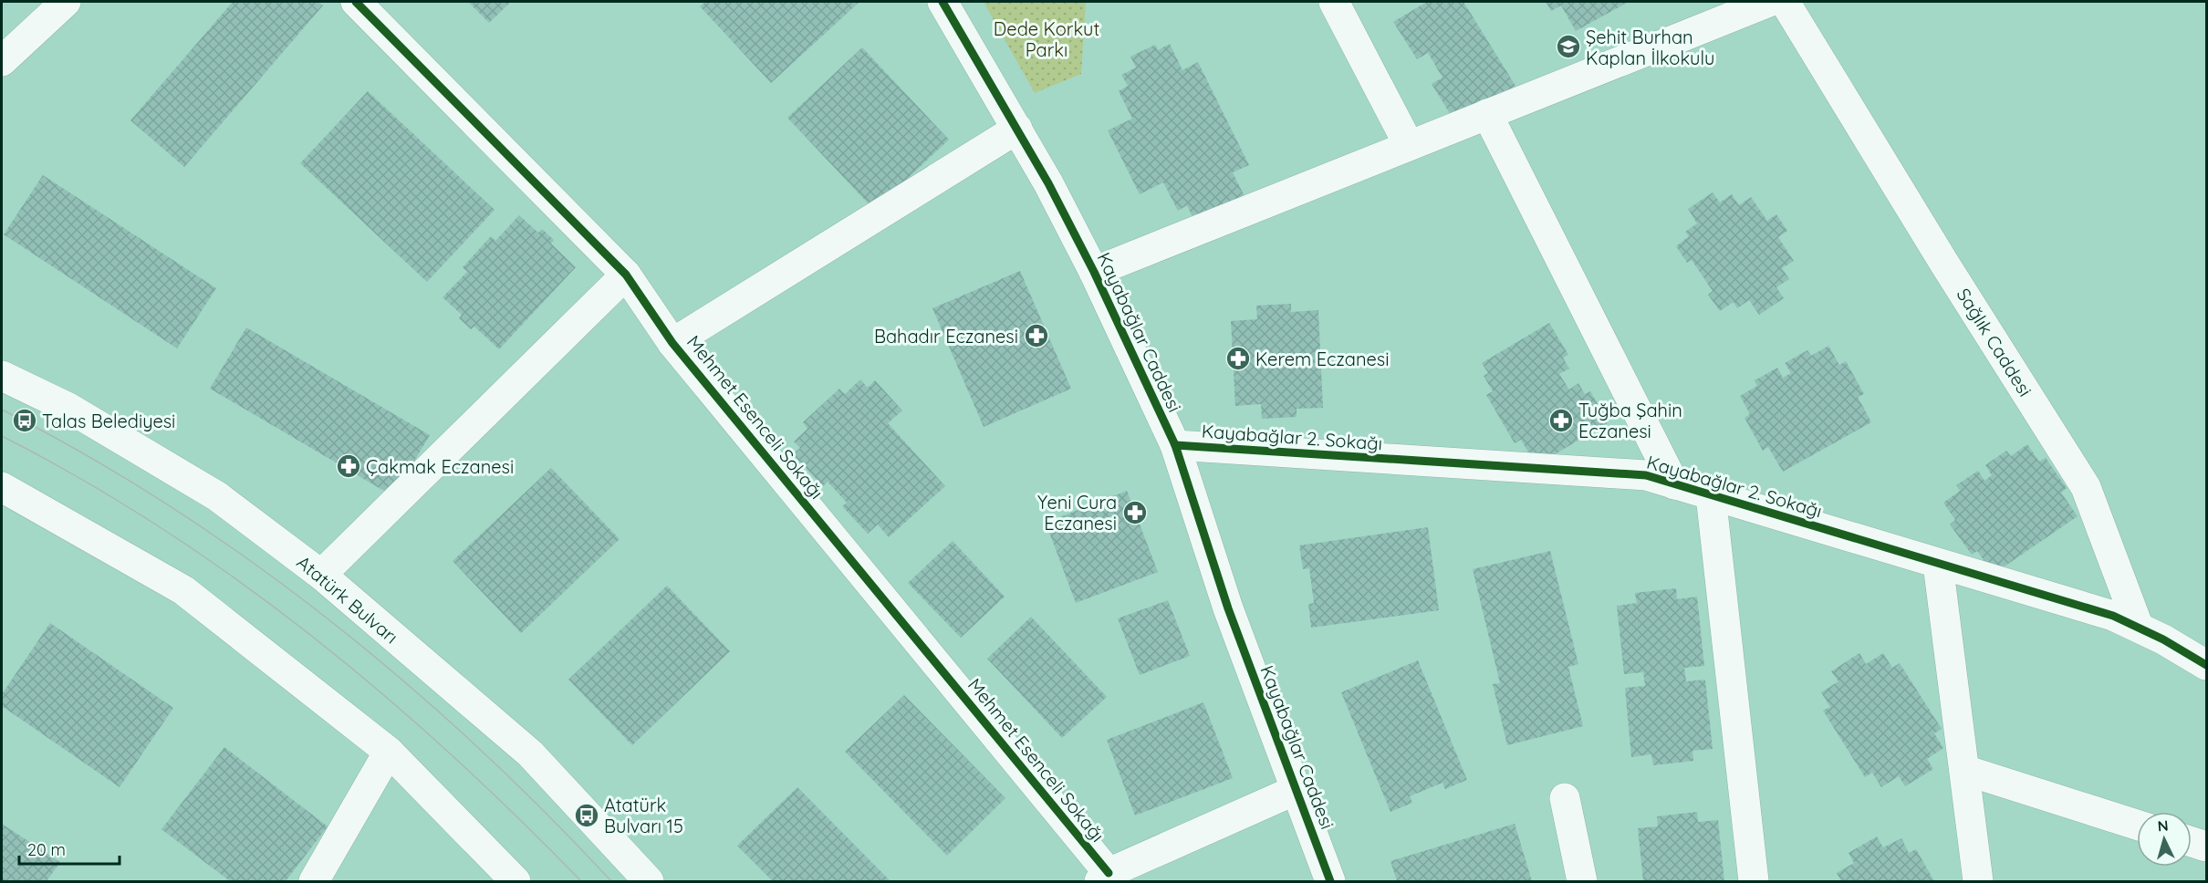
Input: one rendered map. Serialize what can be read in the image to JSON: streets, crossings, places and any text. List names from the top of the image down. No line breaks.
{"streets":{"street":["Kayabağlar Caddesi","Sağlık Caddesi","Mehmet Esenceli Sokağı","Kayabağlar 2. Sokağı","Atatürk Bulvarı"]},"crossings":[["Kayabağlar Caddesi","Kayabağlar 2. Sokağı"],["Sağlık Caddesi","Kayabağlar 2. Sokağı"]],"parks":["Dede Korkut Parkı"],"places":{"school or university":["Şehit Burhan Kaplan İlkokulu"],"pharmacy":["Bahadır Eczanesi","Kerem Eczanesi","Tuğba Şahin Eczanesi","Çakmak Eczanesi","Yeni Cura Eczanesi"],"bus stop":["Talas Belediyesi","Atatürk Bulvarı 15"]},"scale_bar":"20 m","north":"top"}
